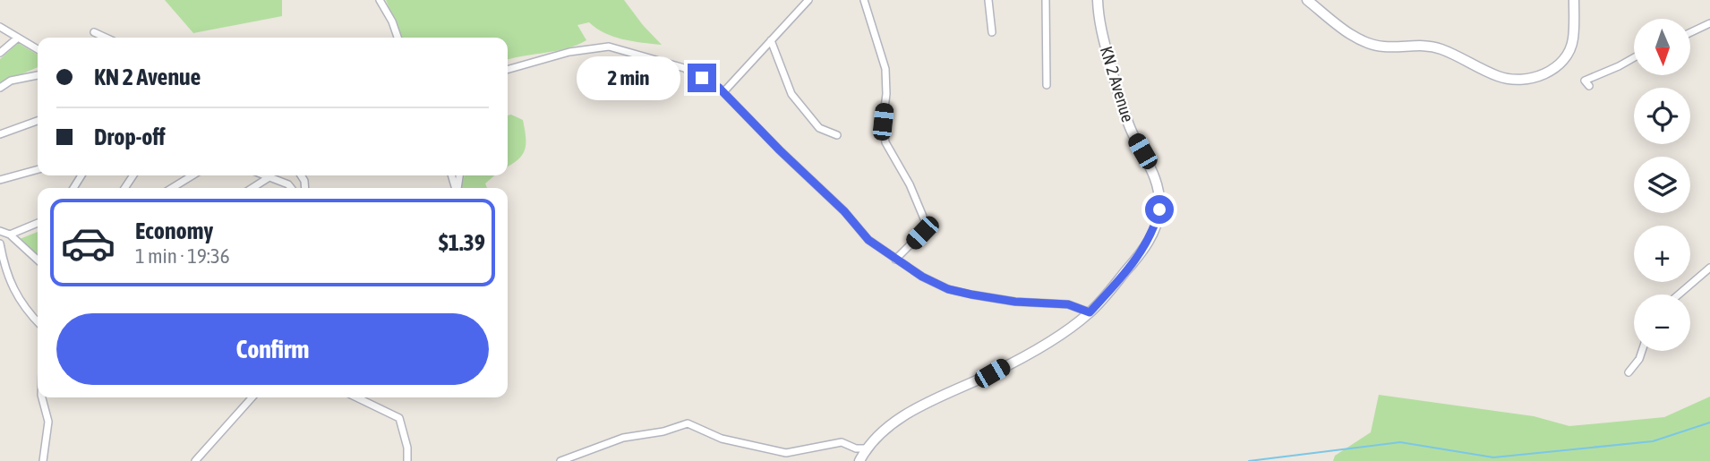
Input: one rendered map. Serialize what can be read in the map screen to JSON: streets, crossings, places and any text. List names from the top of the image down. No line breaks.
{"streets":{"main road":["KN 2 Avenue"]},"north":"bottom","page":{"map_buttons":["+","−"],"banner":["KN 2 Avenue","Drop-off"],"bubble":"2 min","list":[{"name":"Economy","note":"1 min · 19:36","value":"$1.39"}],"buttons":"Confirm"}}
